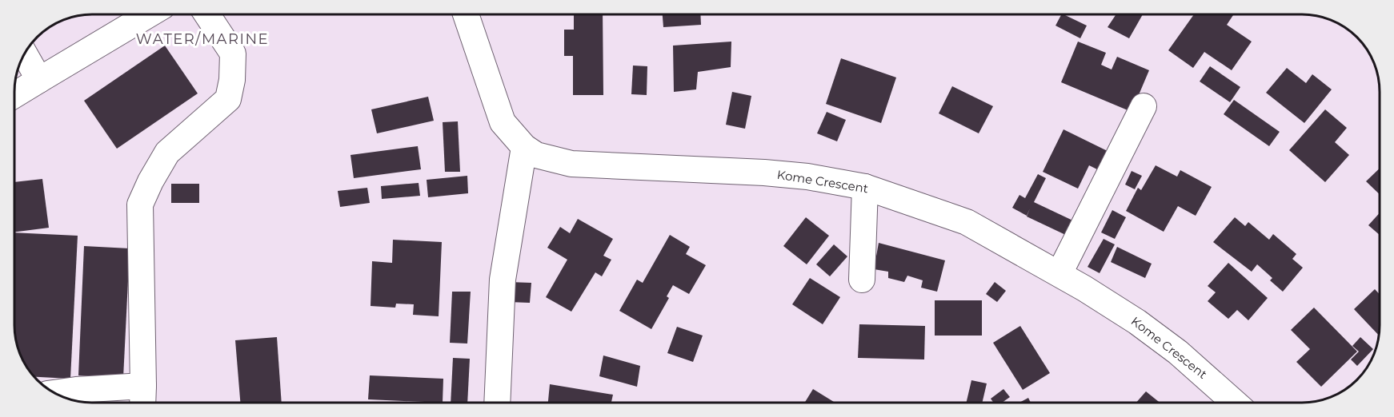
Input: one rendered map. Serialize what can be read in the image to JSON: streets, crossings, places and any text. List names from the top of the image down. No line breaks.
{"streets":{"street":["Kome Crescent"]},"districts":["WATER/MARINE"]}
